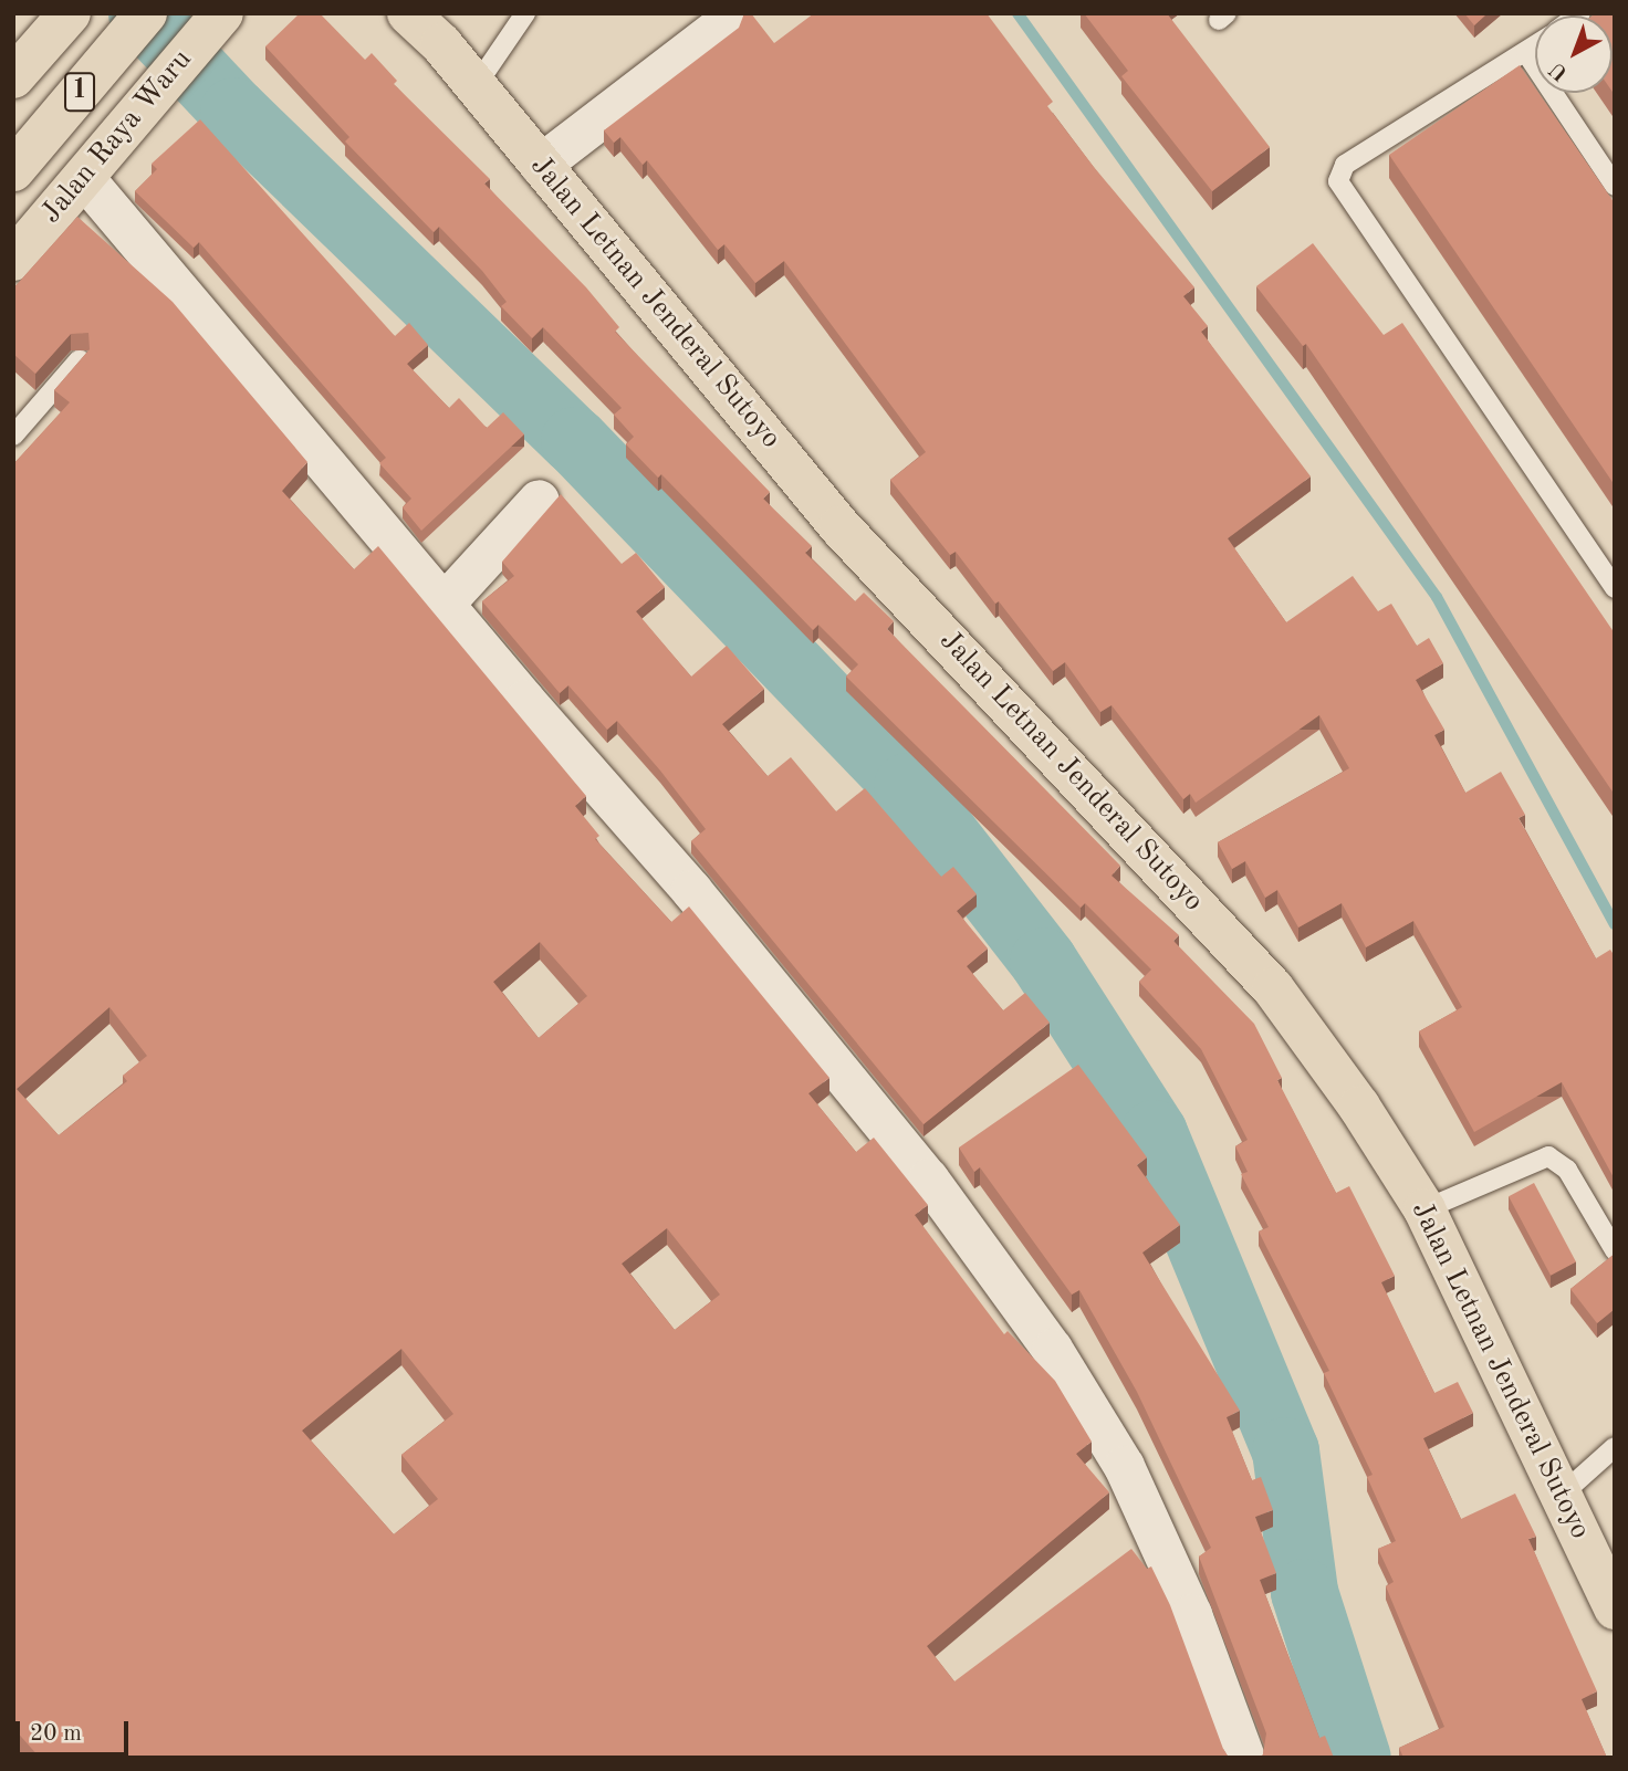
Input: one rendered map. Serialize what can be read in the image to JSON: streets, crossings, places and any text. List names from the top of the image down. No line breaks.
{"streets":{"highway":["1","Jalan Raya Waru","Jalan Letnan Jenderal Sutoyo"]},"scale_bar":"20 m","north":"bottom left"}
